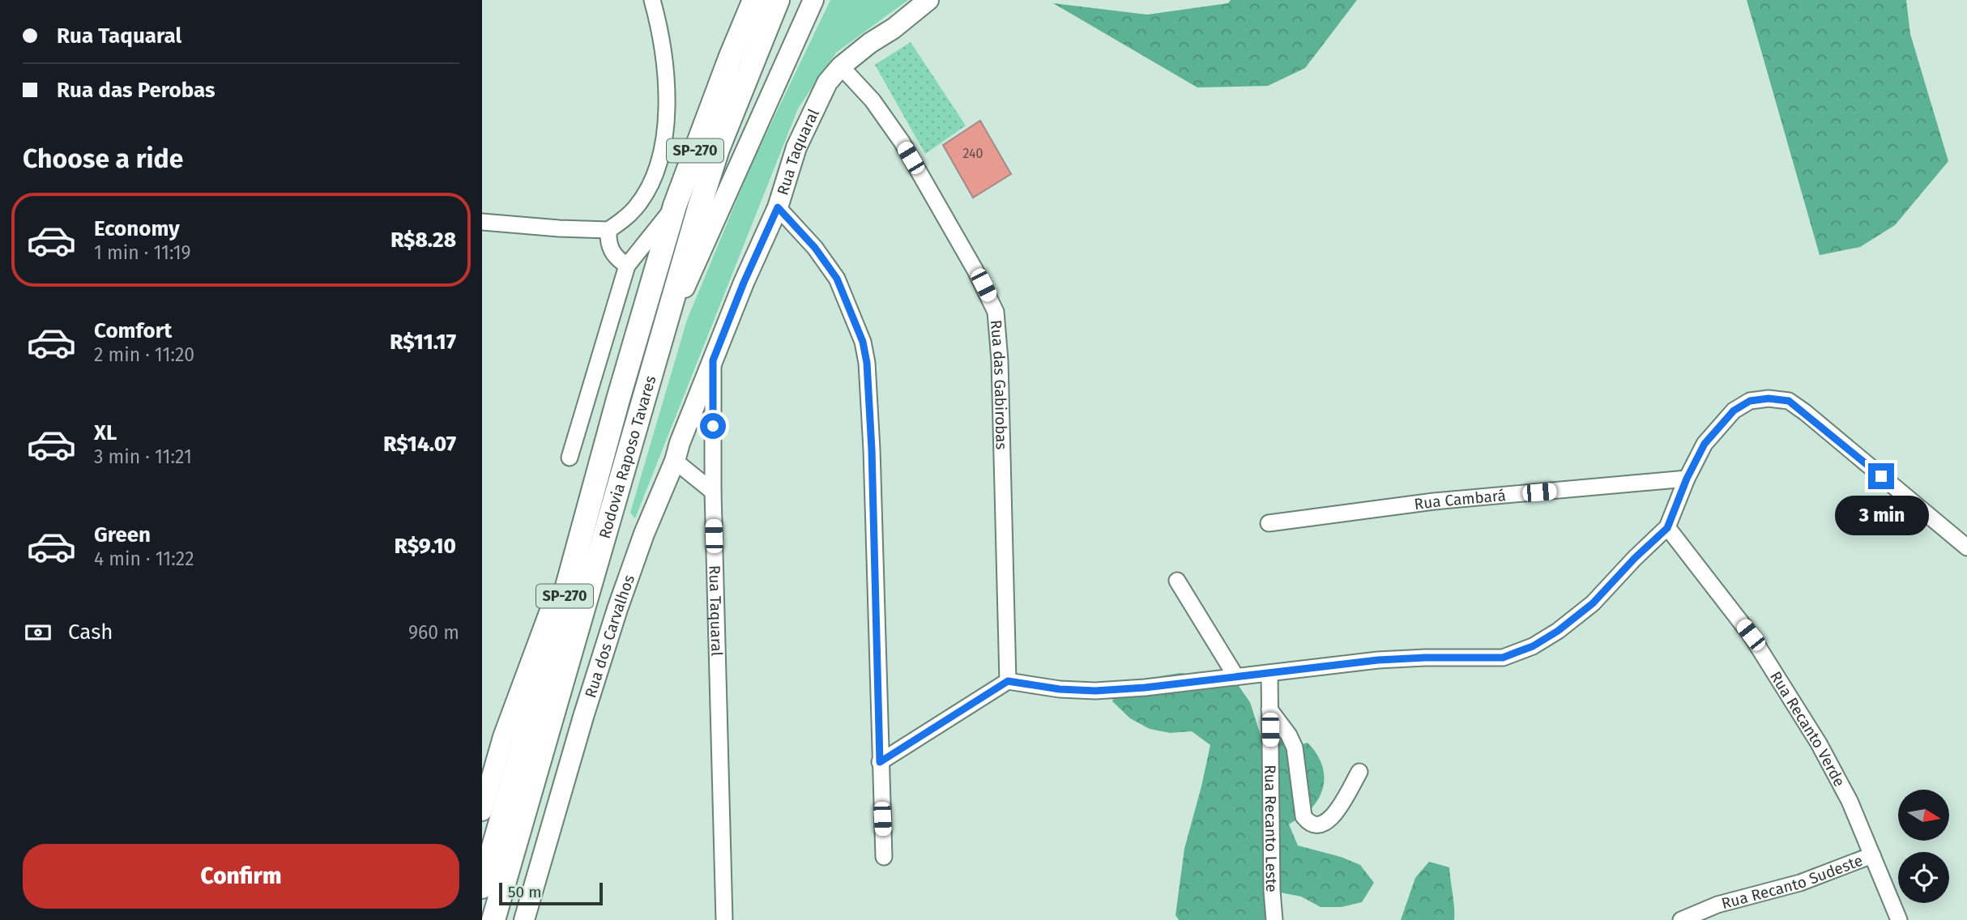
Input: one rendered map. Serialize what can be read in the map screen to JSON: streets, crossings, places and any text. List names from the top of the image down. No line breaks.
{"streets":{"highway":["SP-270","Rodovia Raposo Tavares"],"main road":["Rua Taquaral","Rua dos Carvalhos"],"street":["Rua das Gabirobas","Rua Cambará","Rua Recanto Verde","Rua Recanto Leste","Rua Recanto Sudeste"]},"crossings":[["Rua Taquaral","Rua das Gabirobas"],["Rua Taquaral","Rua dos Carvalhos"],["Rua Recanto Verde","Rua Recanto Sudeste"]],"house_numbers":["240"],"scale_bar":"50 m","north":"right","page":{"banner":["Rua Taquaral","Rua das Perobas"],"heading":"Choose a ride","list":[{"name":"Economy","note":"1 min · 11:19","value":"R$8.28"},{"name":"Comfort","note":"2 min · 11:20","value":"R$11.17"},{"name":"XL","note":"3 min · 11:21","value":"R$14.07"},{"name":"Green","note":"4 min · 11:22","value":"R$9.10"}],"bubble":"3 min","pay":["Cash","960 m"],"buttons":"Confirm","scale":"50 m"}}
